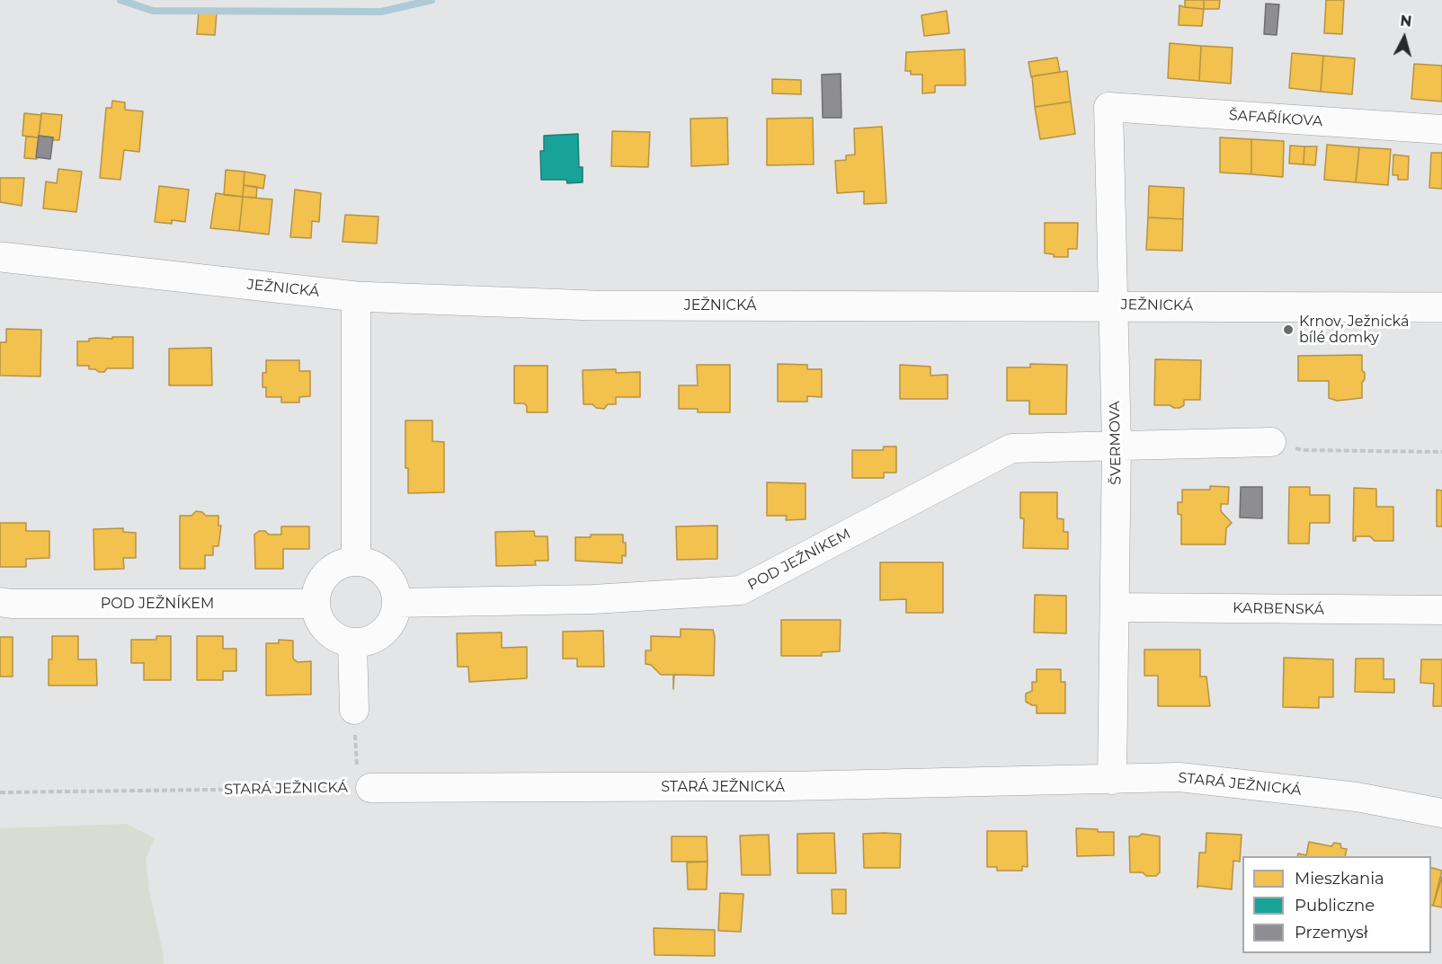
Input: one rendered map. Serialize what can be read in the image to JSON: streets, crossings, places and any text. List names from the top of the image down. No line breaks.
{"streets":{"street":["ŠAFAŘÍKOVA","JEŽNICKÁ","ŠVERMOVA","POD JEŽNÍKEM","KARBENSKÁ","STARÁ JEŽNICKÁ"]},"crossings":[["ŠAFAŘÍKOVA","ŠVERMOVA"],["JEŽNICKÁ","ŠVERMOVA"],["ŠVERMOVA","POD JEŽNÍKEM"],["ŠVERMOVA","KARBENSKÁ"],["ŠVERMOVA","STARÁ JEŽNICKÁ"]],"places":["Krnov, Ježnická bílé domky"],"legend":["Mieszkania","Publiczne","Przemysł"],"north":"top"}
